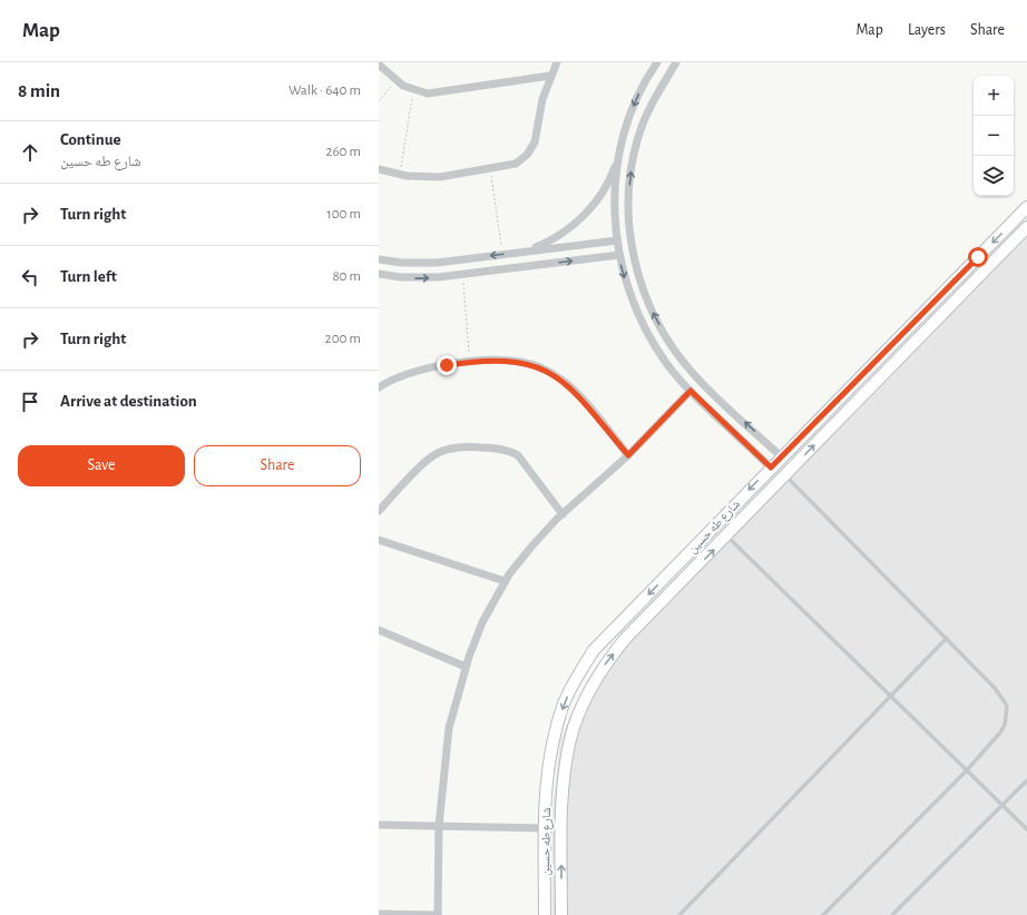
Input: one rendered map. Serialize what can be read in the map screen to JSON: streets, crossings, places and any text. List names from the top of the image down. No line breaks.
{"streets":{"main road":["شارع طه حسين"]},"page":{"header":"Map","nav":["Map","Layers","Share"],"heading":["8 min","Walk · 640 m"],"map_buttons":["+","−"],"list":[["Continue","شارع طه حسين","260 m"],["Turn right","100 m"],["Turn left","80 m"],["Turn right","200 m"],"Arrive at destination"],"buttons":["Save","Share"]}}
